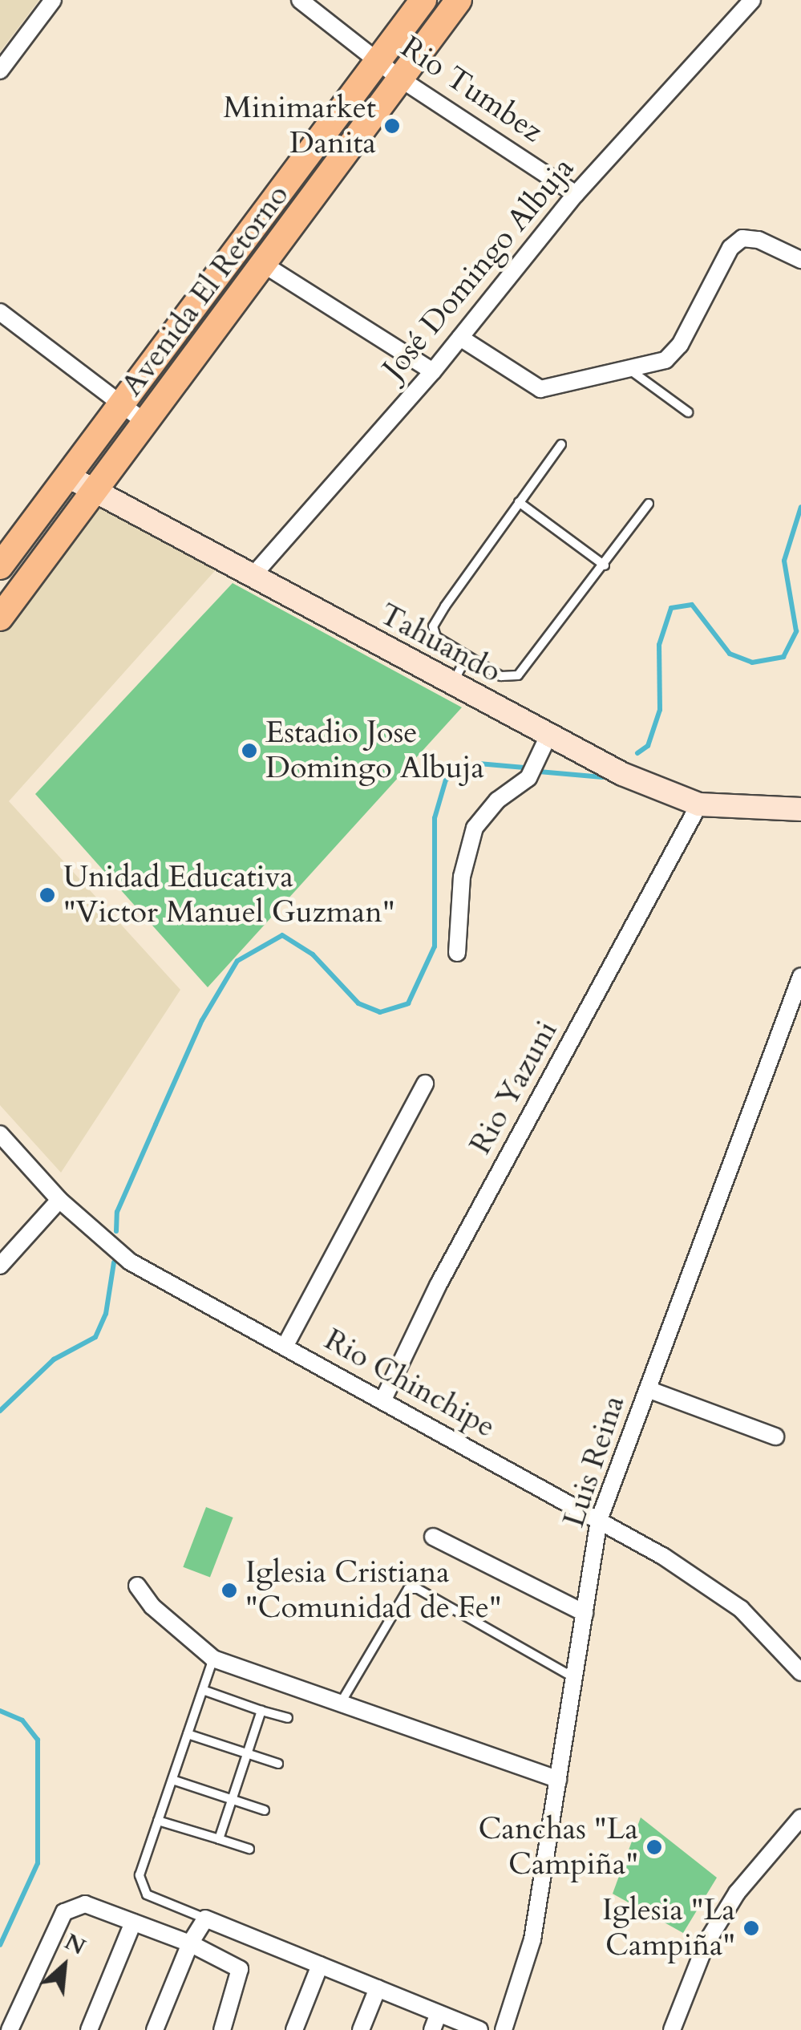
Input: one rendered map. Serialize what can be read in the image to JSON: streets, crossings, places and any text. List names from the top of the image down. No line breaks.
{"streets":{"main road":["Avenida El Retorno"],"street":["Rio Tumbez","José Domingo Albuja","Tahuando","Rio Yazuni","Rio Chinchipe","Luis Reina"]},"crossings":[["Rio Tumbez","José Domingo Albuja"],["Rio Tumbez","Avenida El Retorno"],["José Domingo Albuja","Tahuando"],["Avenida El Retorno","Tahuando"],["Tahuando","Rio Yazuni"],["Rio Yazuni","Rio Chinchipe"],["Rio Chinchipe","Luis Reina"]],"places":["Minimarket Danita","Estadio Jose Domingo Albuja","Unidad Educativa \"Victor Manuel Guzman\"","Iglesia Cristiana \"Comunidad de Fe\"","Canchas \"La Campiña\"","Iglesia \"La Campiña\""],"north":"top right"}
